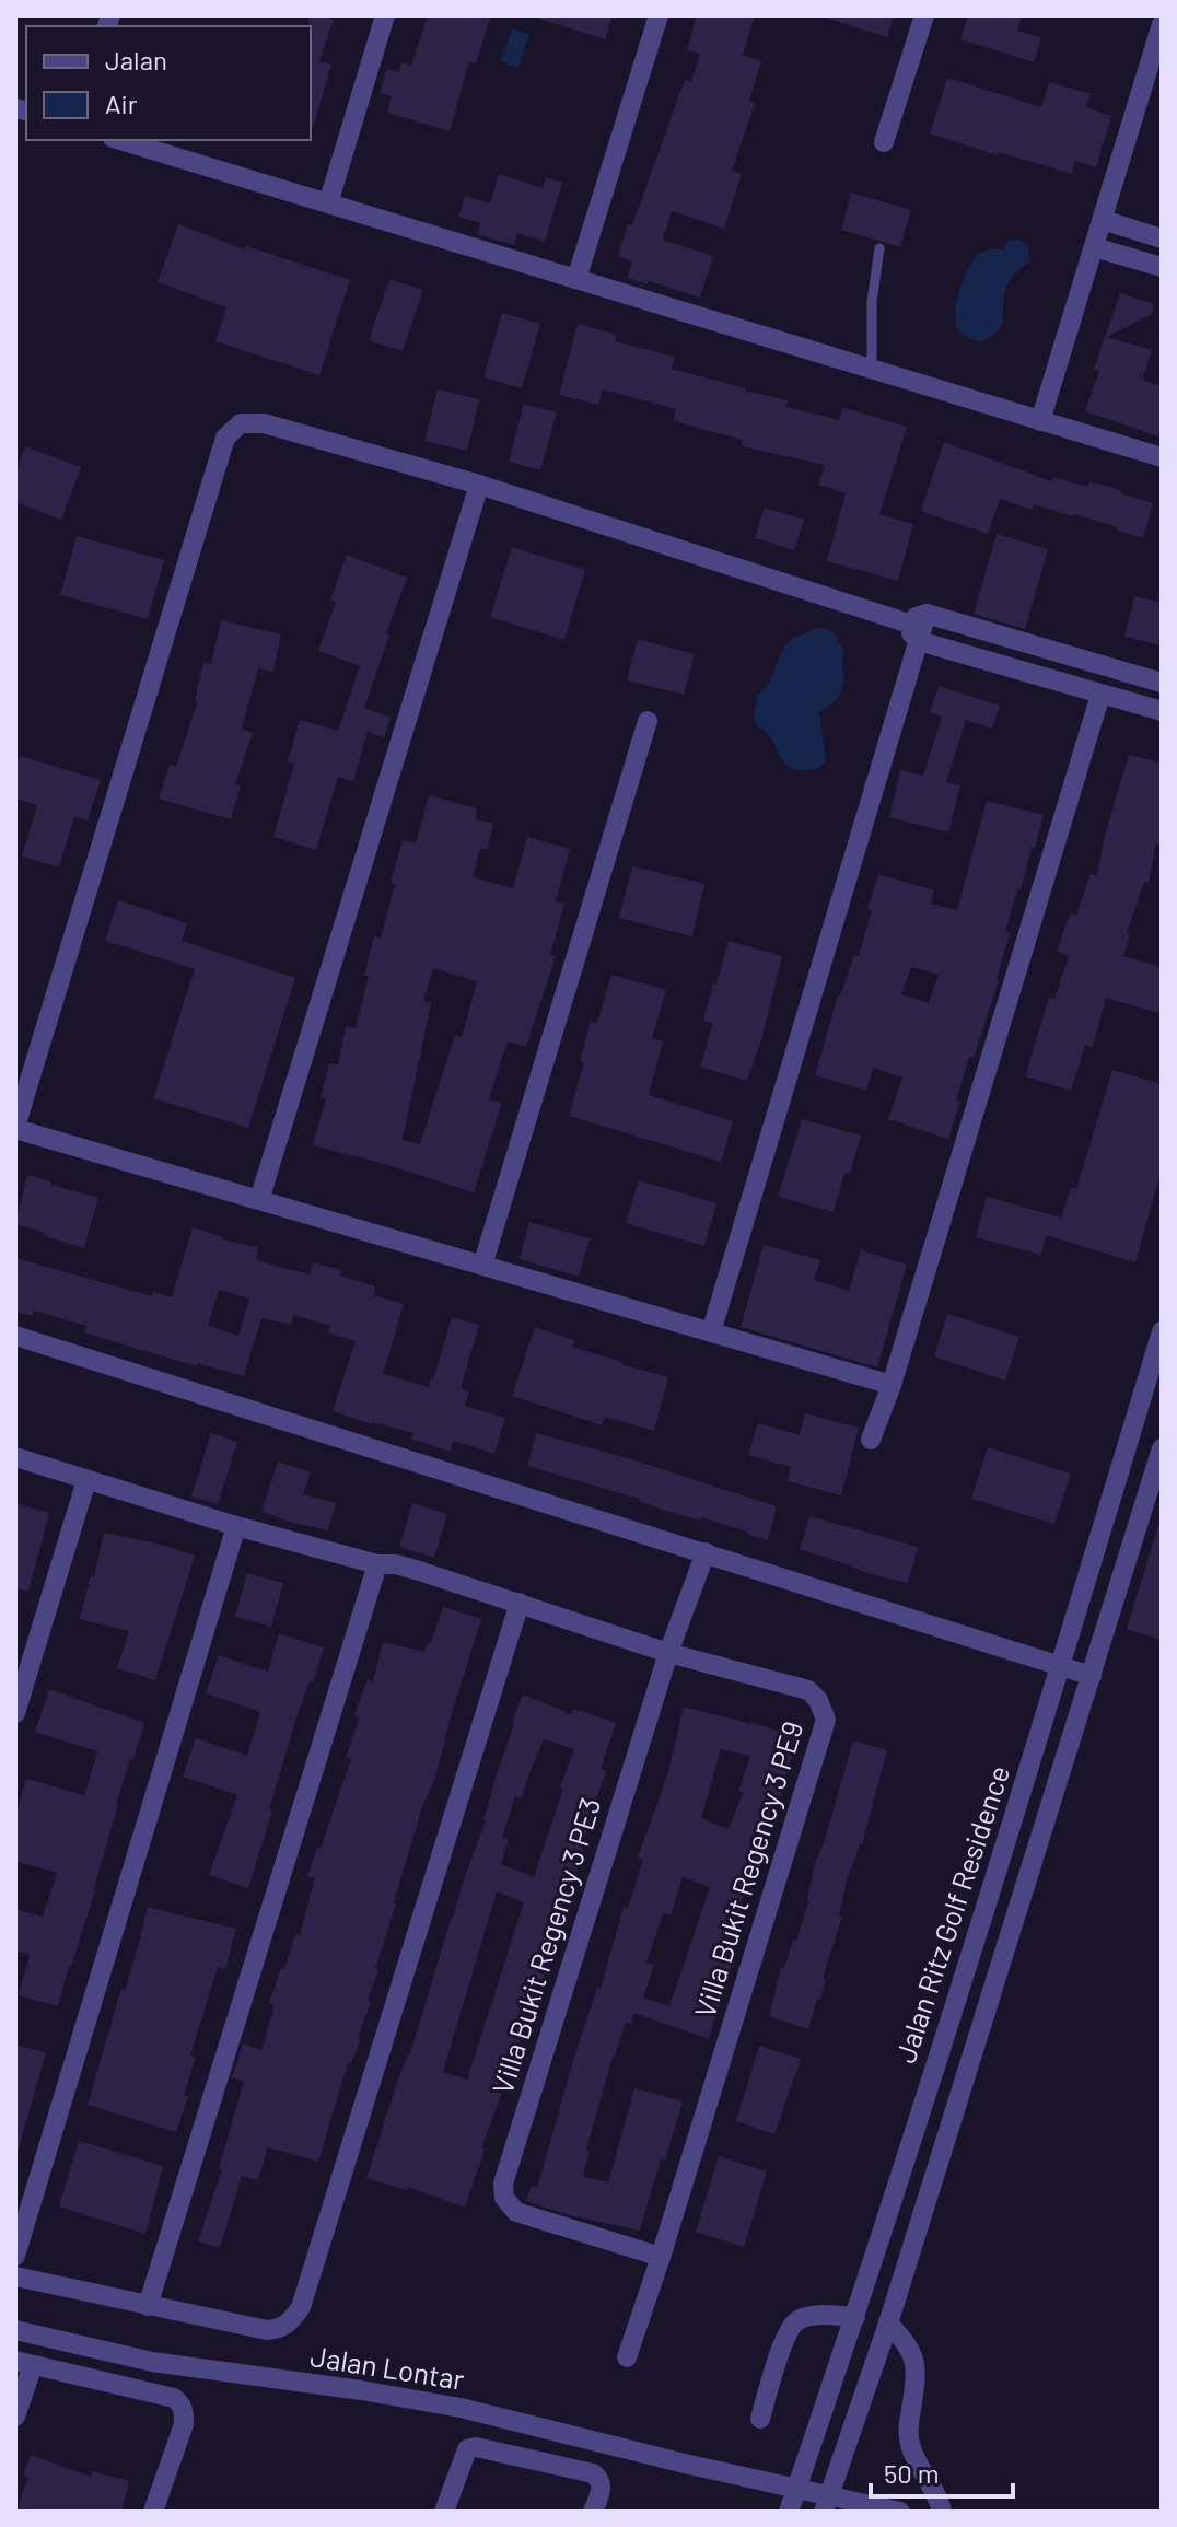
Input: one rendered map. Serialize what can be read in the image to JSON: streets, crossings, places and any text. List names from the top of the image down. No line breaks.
{"streets":{"street":["Villa Bukit Regency 3 PE9","Jalan Ritz Golf Residence","Villa Bukit Regency 3 PE3","Jalan Lontar"]},"crossings":[["Villa Bukit Regency 3 PE9","Villa Bukit Regency 3 PE3"]],"legend":["Jalan","Air"],"scale_bar":"50 m"}
